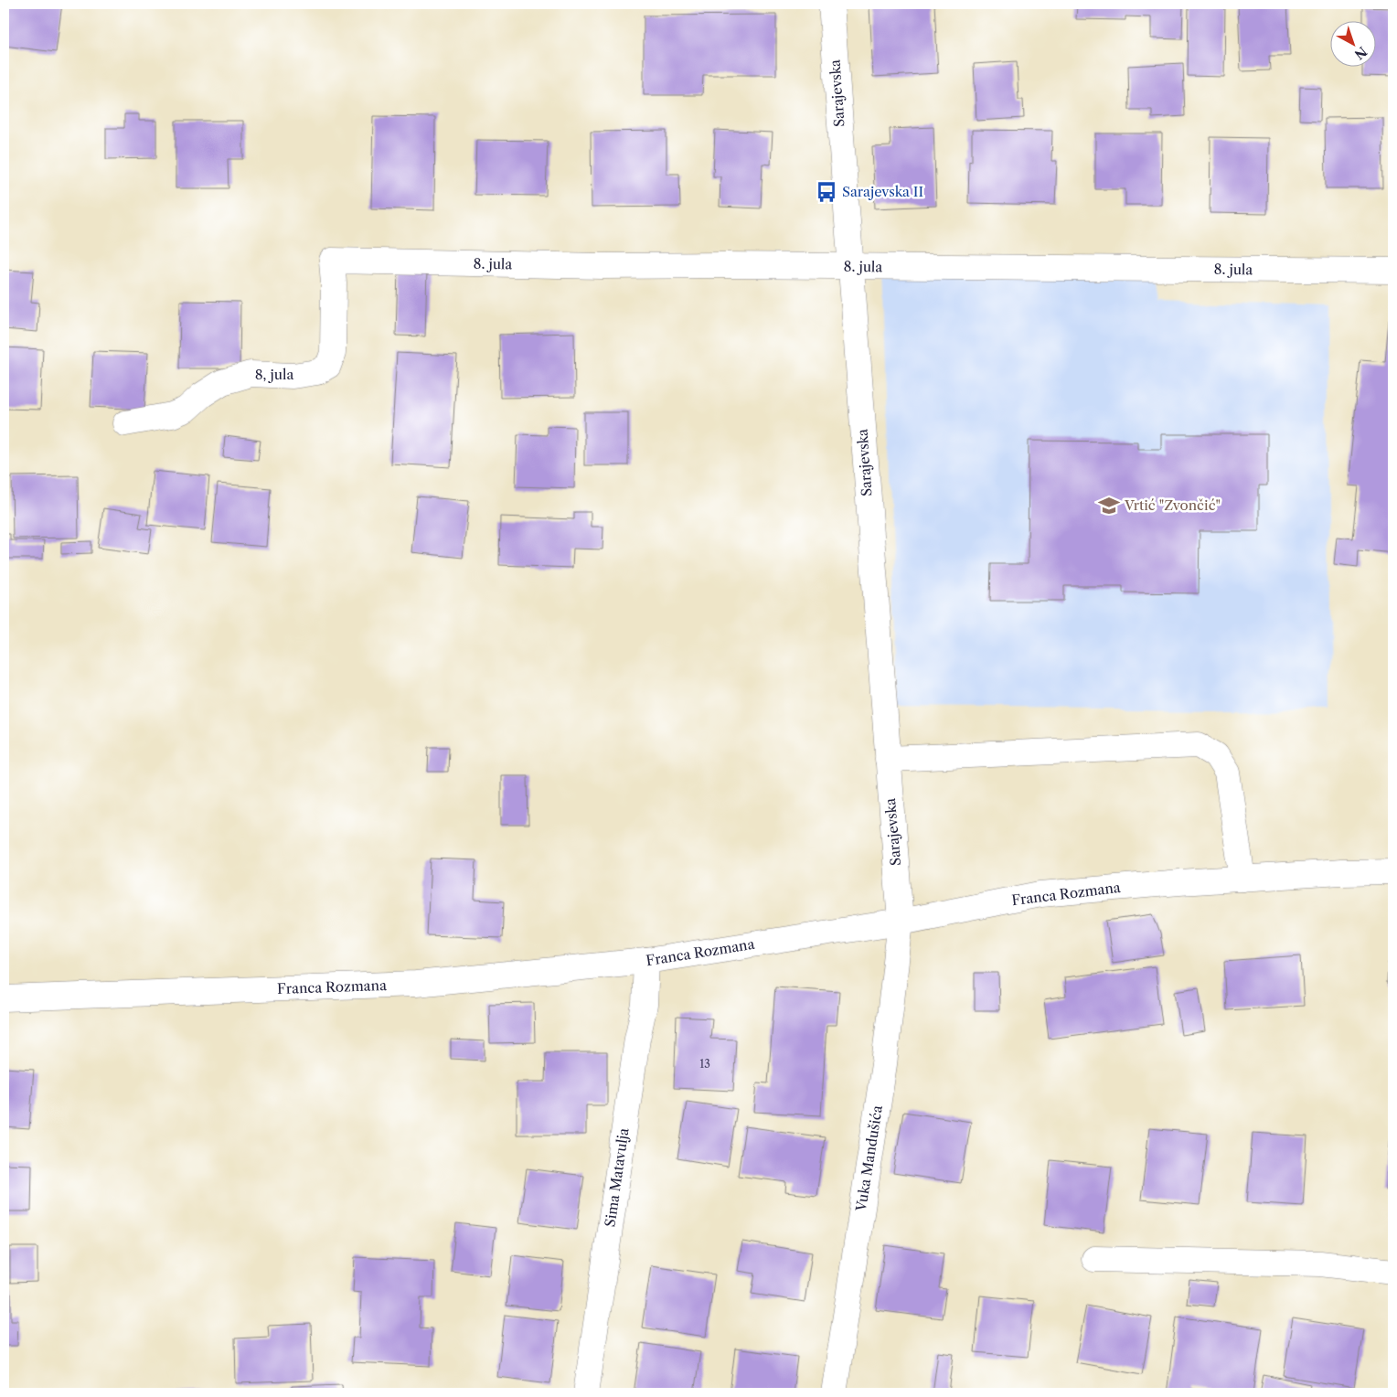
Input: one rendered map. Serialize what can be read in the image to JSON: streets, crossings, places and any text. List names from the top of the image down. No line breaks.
{"streets":{"street":["Sarajevska","8. jula","8, jula","Franca Rozmana","Vuka Mandušića","Sima Matavulja"]},"crossings":[["Sarajevska","8. jula"],["Sarajevska","Franca Rozmana"],["Sarajevska","Vuka Mandušića"],["8. jula","8, jula"],["Franca Rozmana","Vuka Mandušića"],["Franca Rozmana","Sima Matavulja"]],"places":{"bus stop":["Sarajevska II"],"school or university":["Vrtić \"Zvončić\""]},"house_numbers":["13"],"north":"bottom right"}
